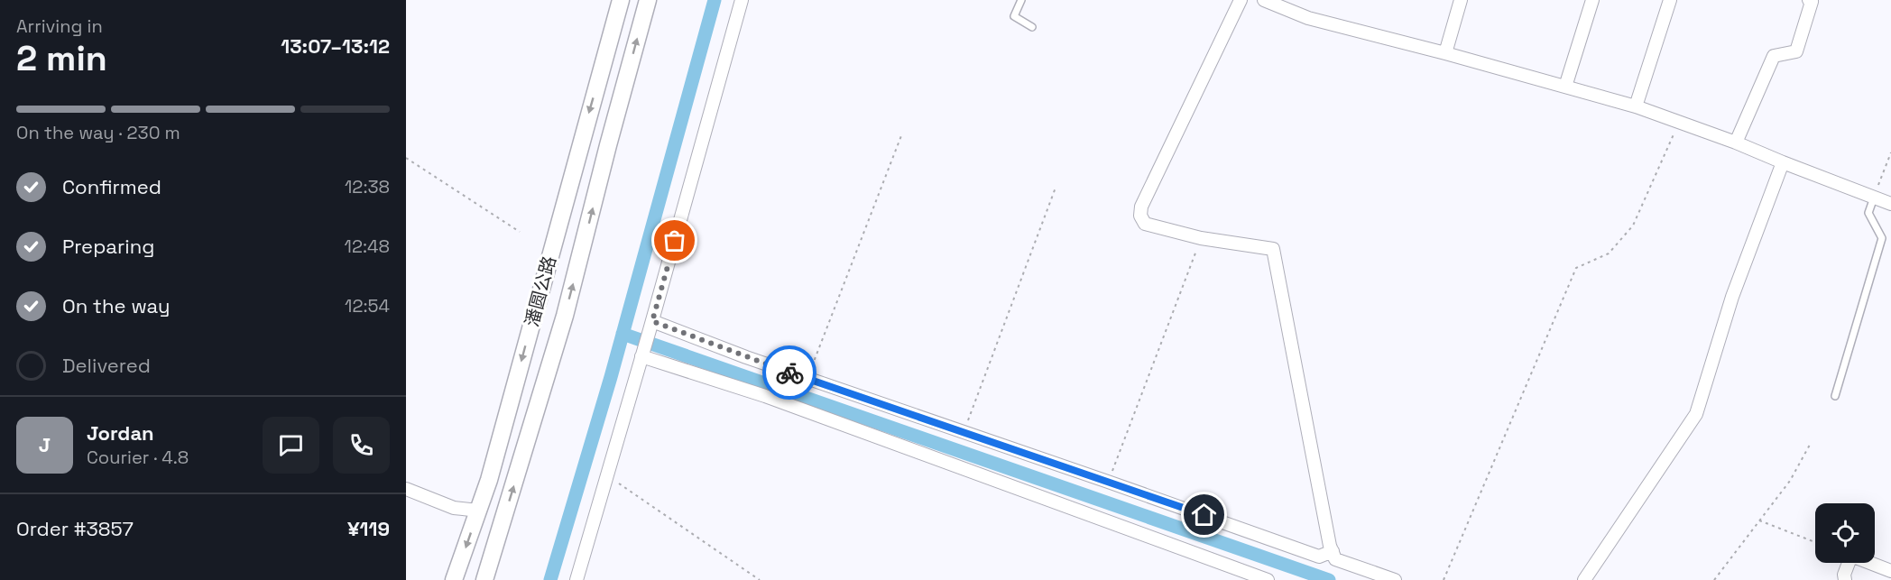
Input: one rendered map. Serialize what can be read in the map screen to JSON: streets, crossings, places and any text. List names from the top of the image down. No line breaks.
{"streets":{"main road":["潘圆公路"]},"page":{"heading":["2 min","Arriving in","13:07–13:12"],"panel":["Jordan","Courier · 4.8","Order #3857","¥119"],"bar":"On the way · 230 m","list":[["Confirmed","12:38"],["Preparing","12:48"],["On the way","12:54"],"Delivered"],"round":"J"}}
